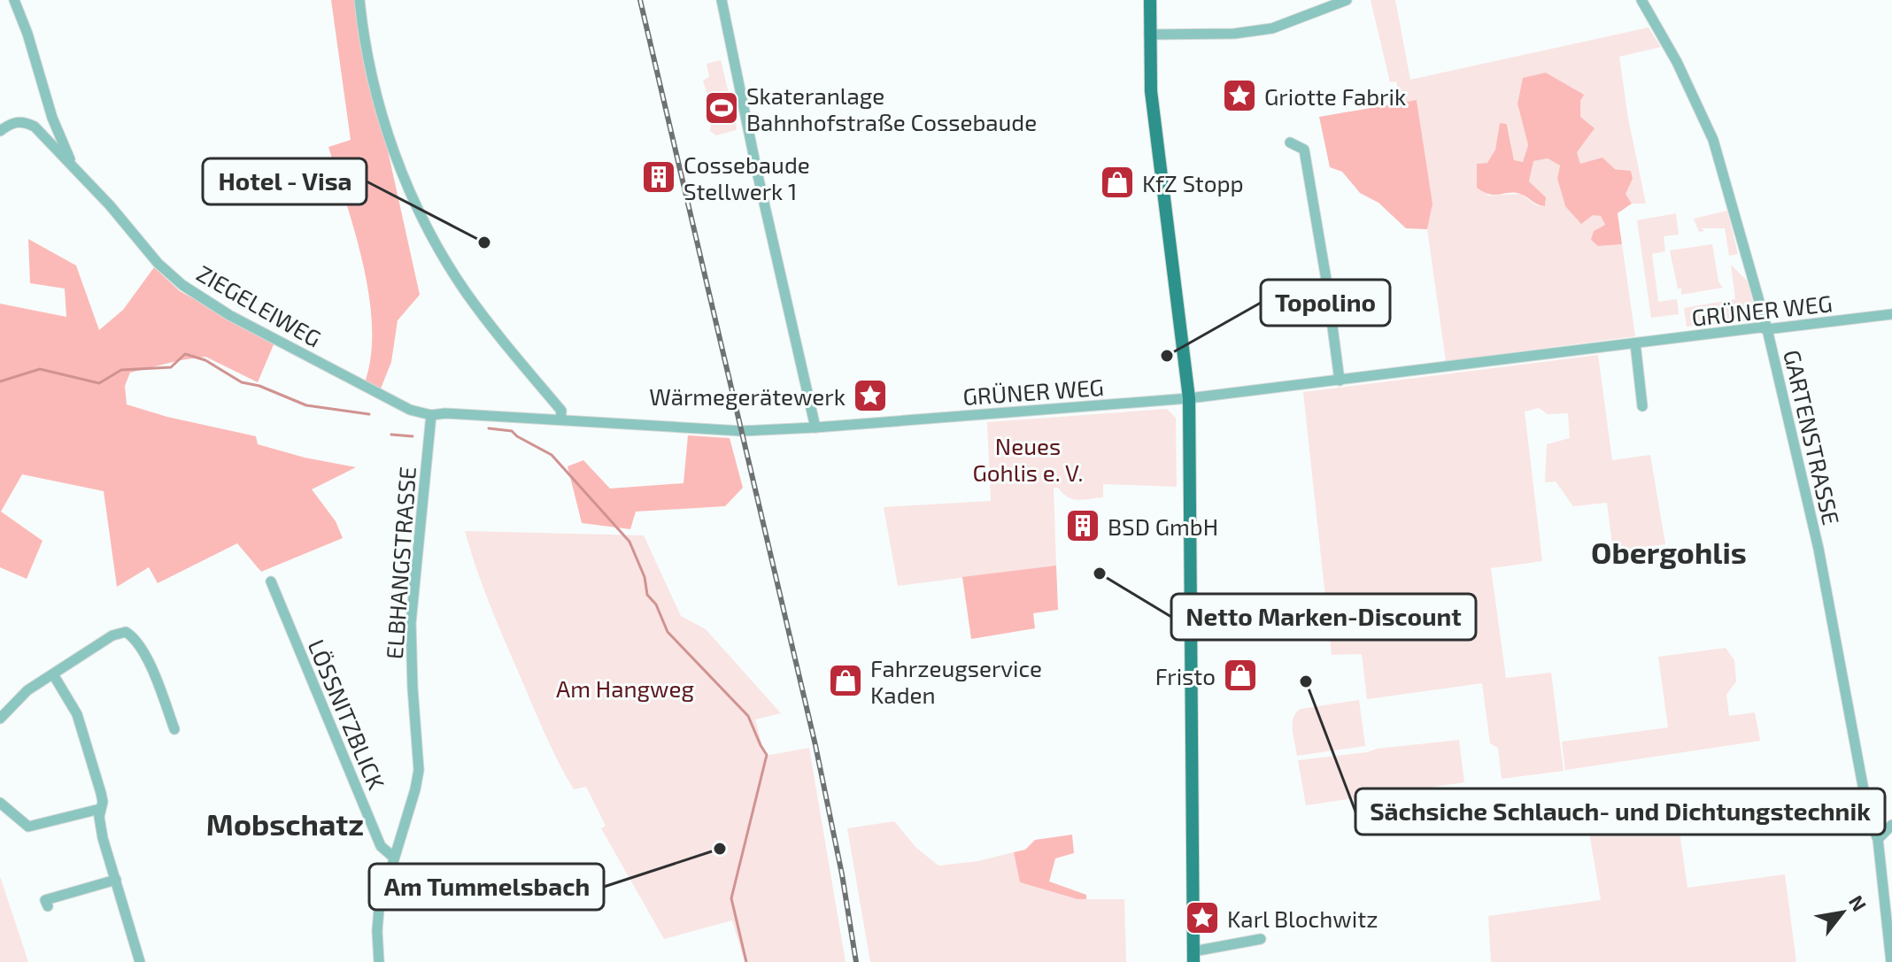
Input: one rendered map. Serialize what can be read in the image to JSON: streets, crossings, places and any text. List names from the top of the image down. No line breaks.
{"streets":{"street":["ZIEGELEIWEG","GRÜNER WEG","GARTENSTRASSE","ELBHANGSTRASSE","LÖSSNITZBLICK"]},"crossings":[["ZIEGELEIWEG","GRÜNER WEG"],["ZIEGELEIWEG","ELBHANGSTRASSE"],["GRÜNER WEG","GARTENSTRASSE"],["GRÜNER WEG","ELBHANGSTRASSE"],["ELBHANGSTRASSE","LÖSSNITZBLICK"]],"districts":["Obergohlis","Mobschatz"],"parks":["Neues Gohlis e. V.","Am Hangweg"],"places":{"place":["Griotte Fabrik","Wärmegerätewerk","Karl Blochwitz"],"sports":["Skateranlage Bahnhofstraße Cossebaude"],"building":["Cossebaude Stellwerk 1","BSD GmbH"],"shop":["KfZ Stopp","Fristo","Fahrzeugservice Kaden"],"other":["Hotel - Visa","Topolino","Netto Marken-Discount","Sächsiche Schlauch- und Dichtungstechnik","Am Tummelsbach"]},"north":"top right"}
